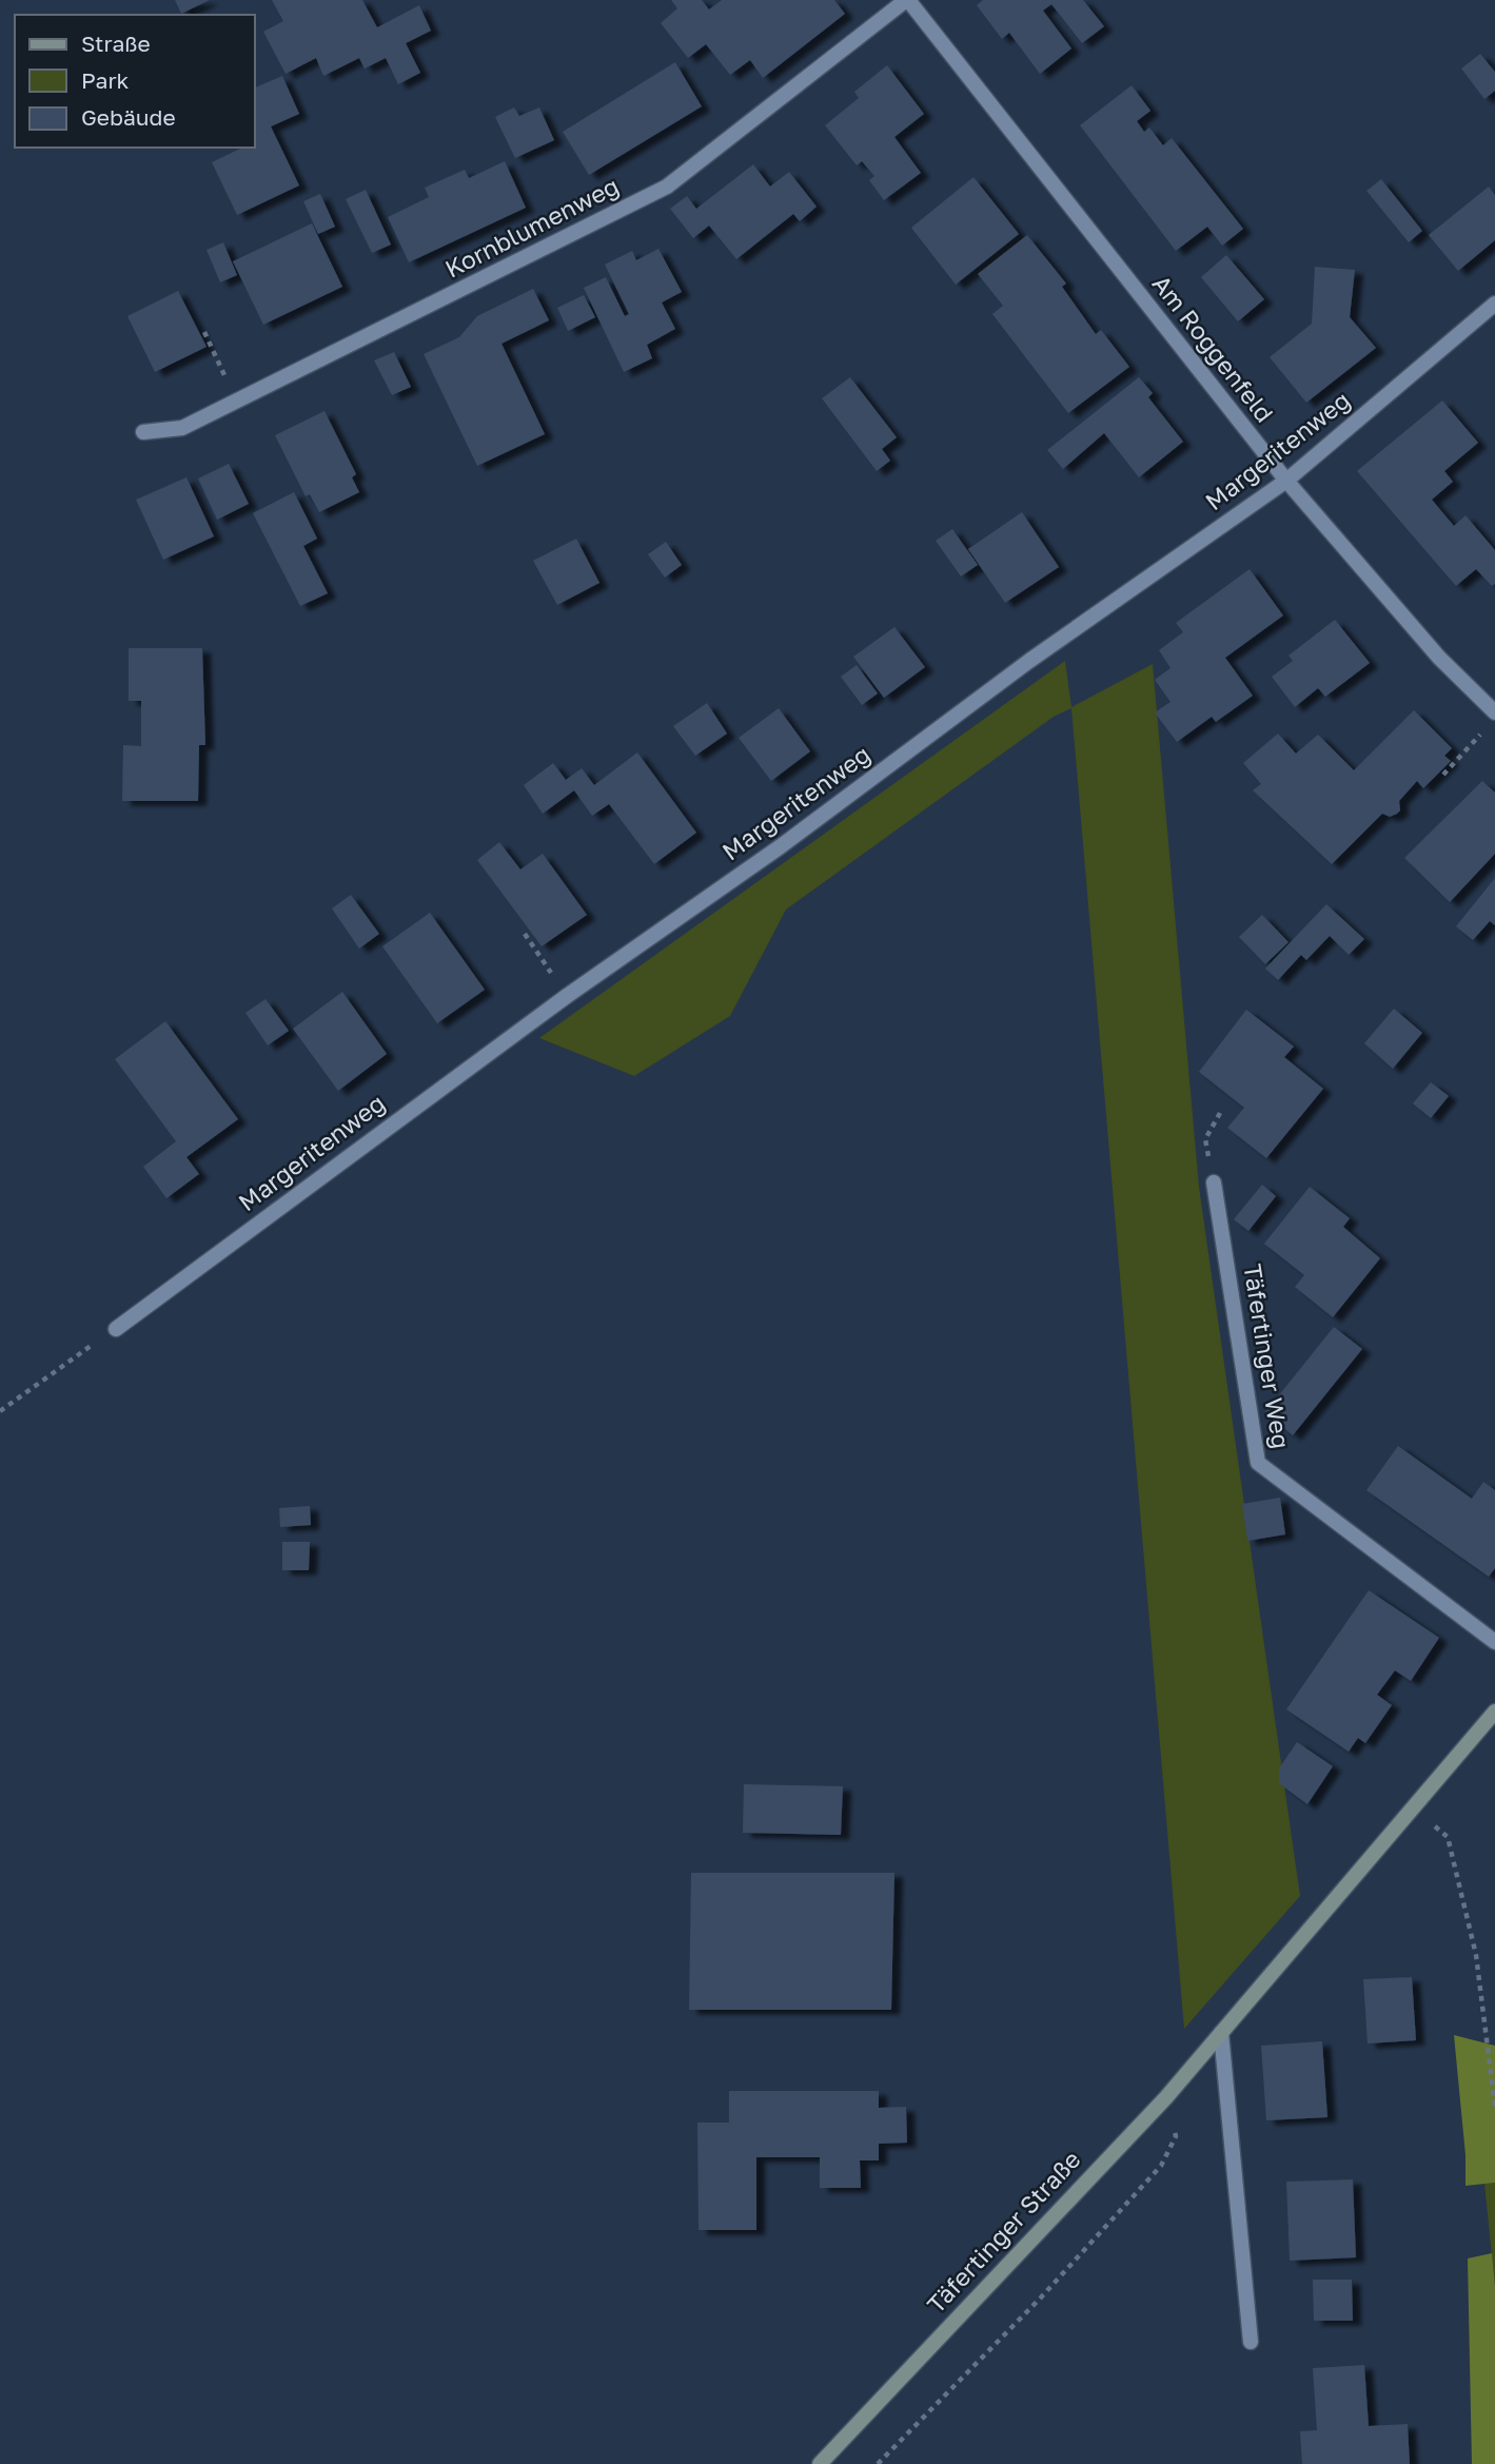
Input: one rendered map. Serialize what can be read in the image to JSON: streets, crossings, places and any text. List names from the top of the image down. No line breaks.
{"streets":{"street":["Kornblumenweg","Am Roggenfeld","Margeritenweg","Täfertinger Weg","Täfertinger Straße"]},"crossings":[["Kornblumenweg","Am Roggenfeld"],["Am Roggenfeld","Margeritenweg"]],"legend":["Straße","Park","Gebäude"]}
